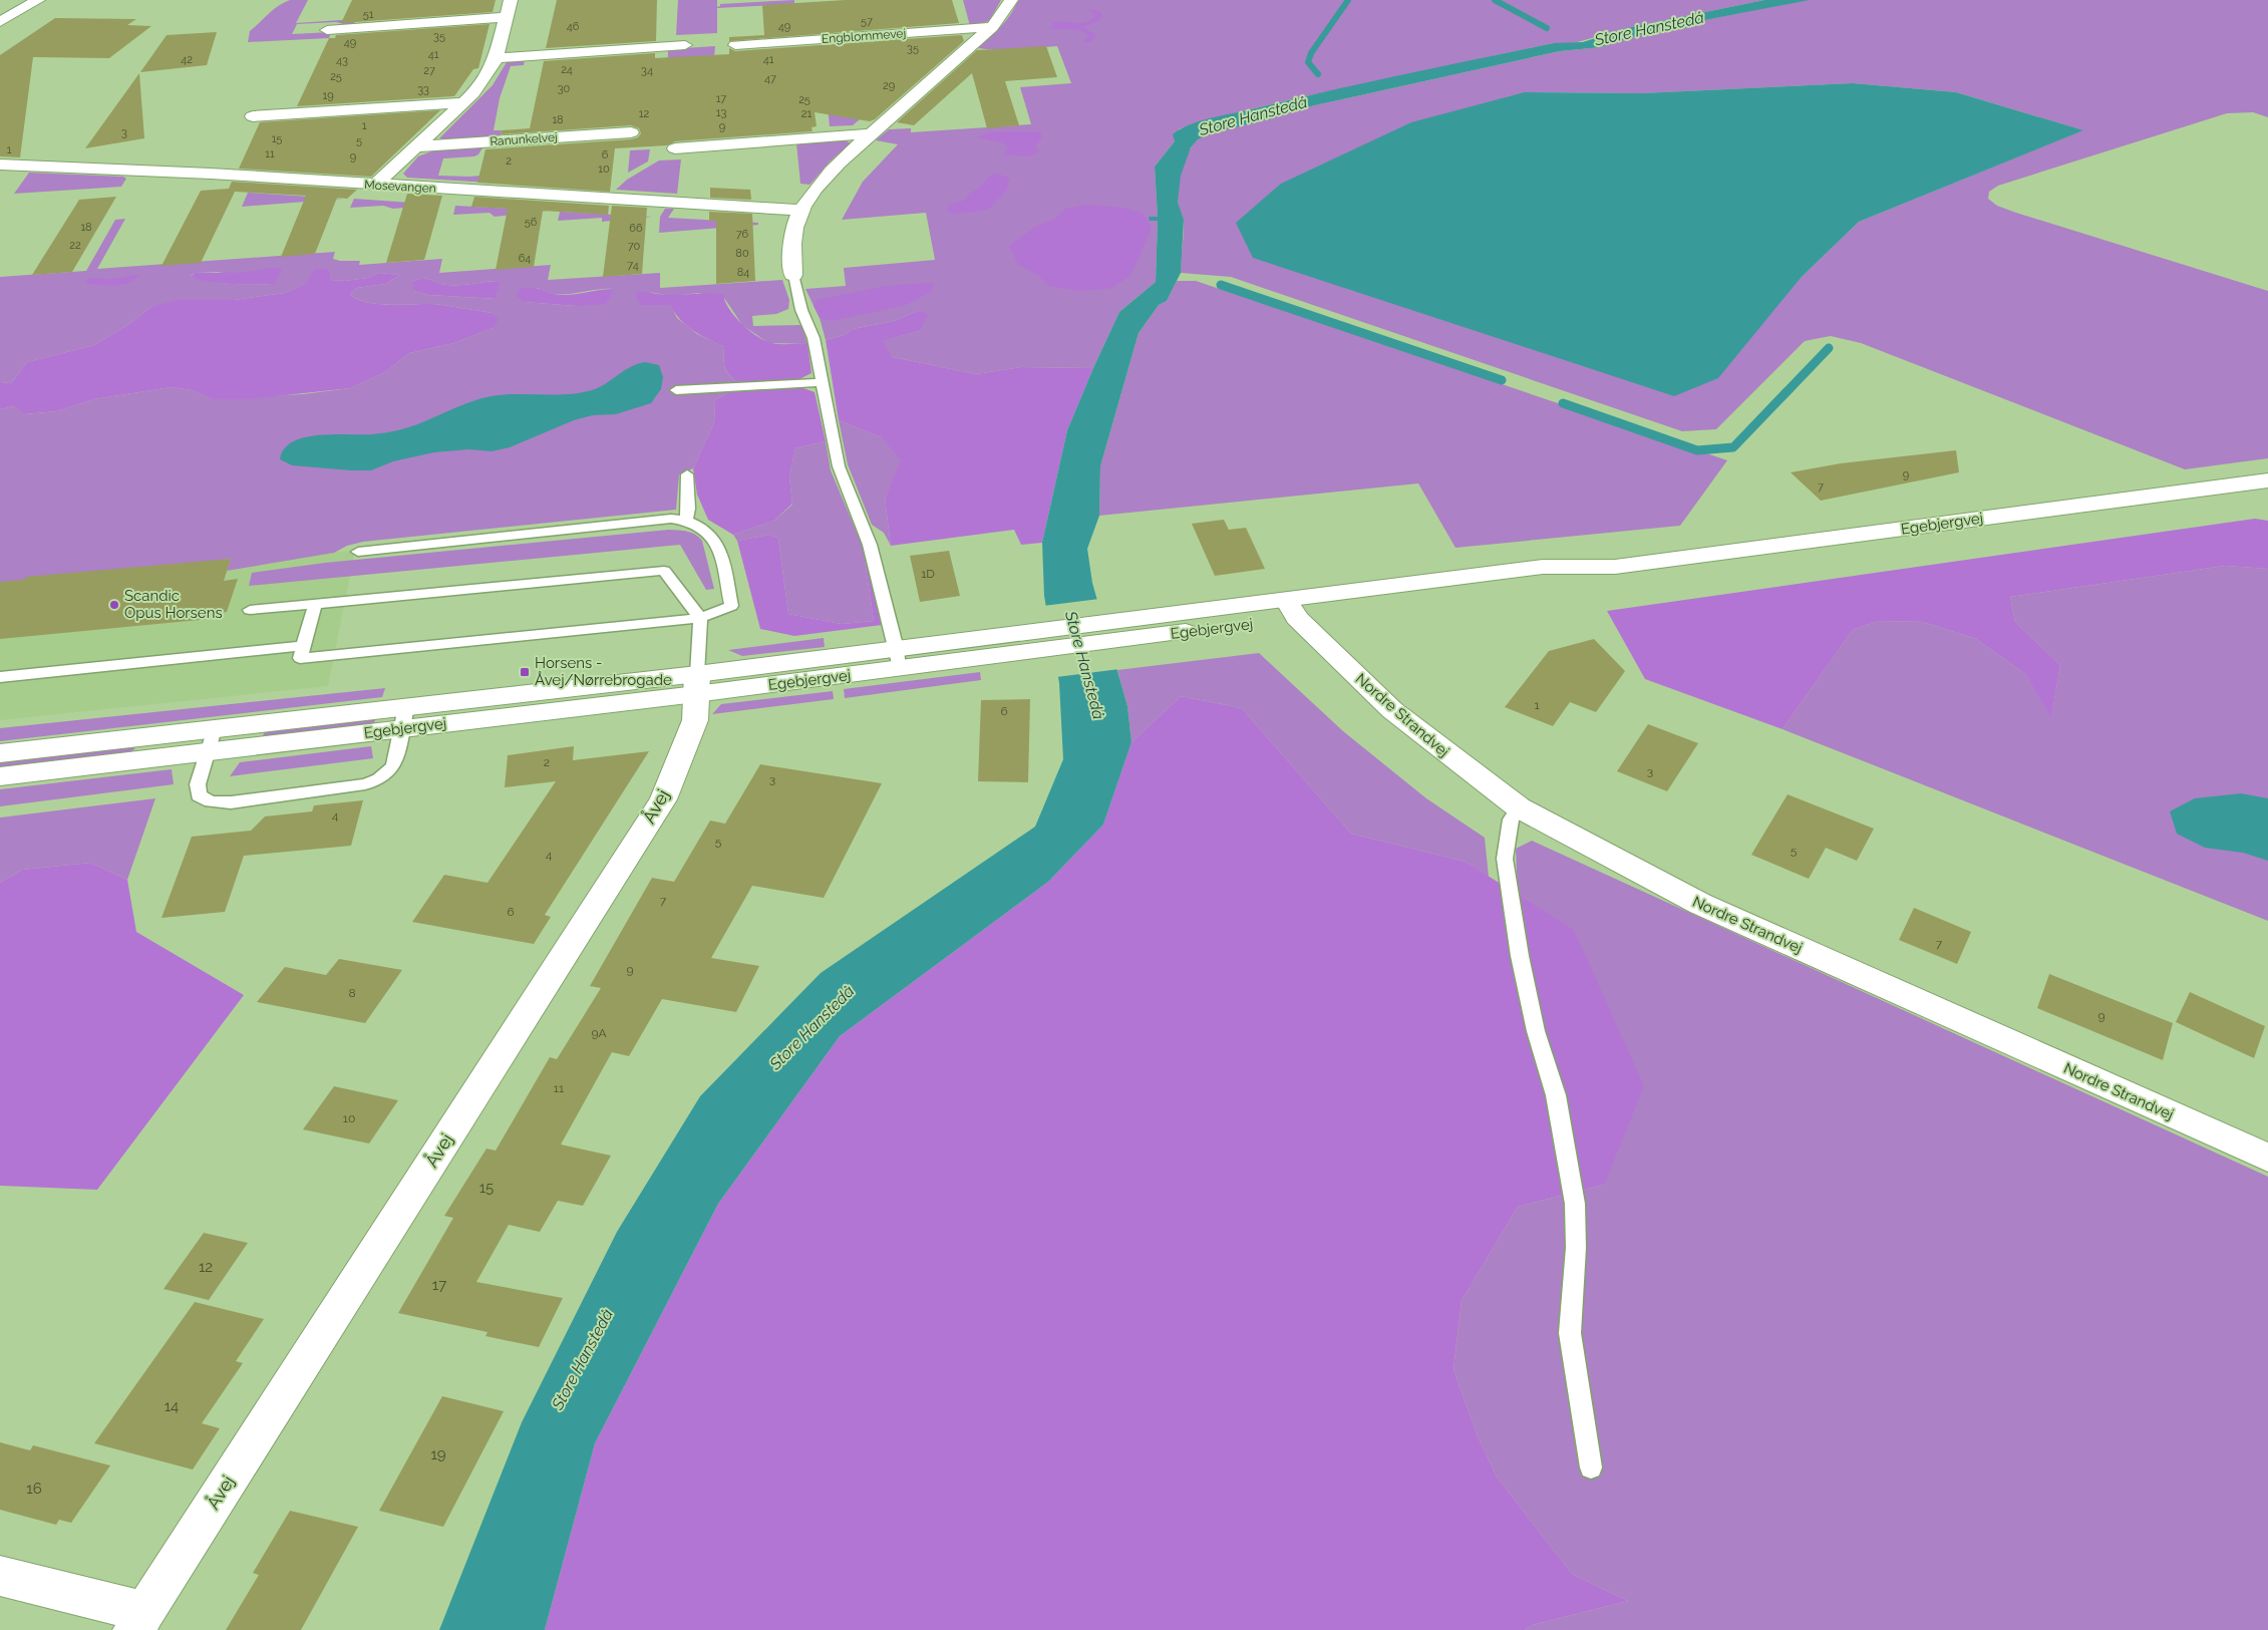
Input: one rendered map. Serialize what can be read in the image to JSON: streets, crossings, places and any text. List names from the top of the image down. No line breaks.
{"streets":{"street":["Engblommevej","Ranunkelvej","Mosevangen","Egebjergvej","Nordre Strandvej","Åvej"]},"crossings":[["Egebjergvej","Nordre Strandvej"],["Egebjergvej","Åvej"]],"water":["Store Hanstedå"],"places":{"other":["Scandic Opus Horsens"],"transit":["Horsens - Åvej/Nørrebrogade"]},"house_numbers":["51","57","46","49","35","49","35","41","42","41","43","24","27","34","25","47","29","30","33","19","17","25","13","12","21","18","1","9","3","15","5","1","11","6","9","2","10","56","18","66","76","22","70","80","64","74","84","9","7","1D","1","6","2","3","3","4","5","5","4","7","6","7","9","8","9","9A","11","10","15","12","17","14","19","16"]}
